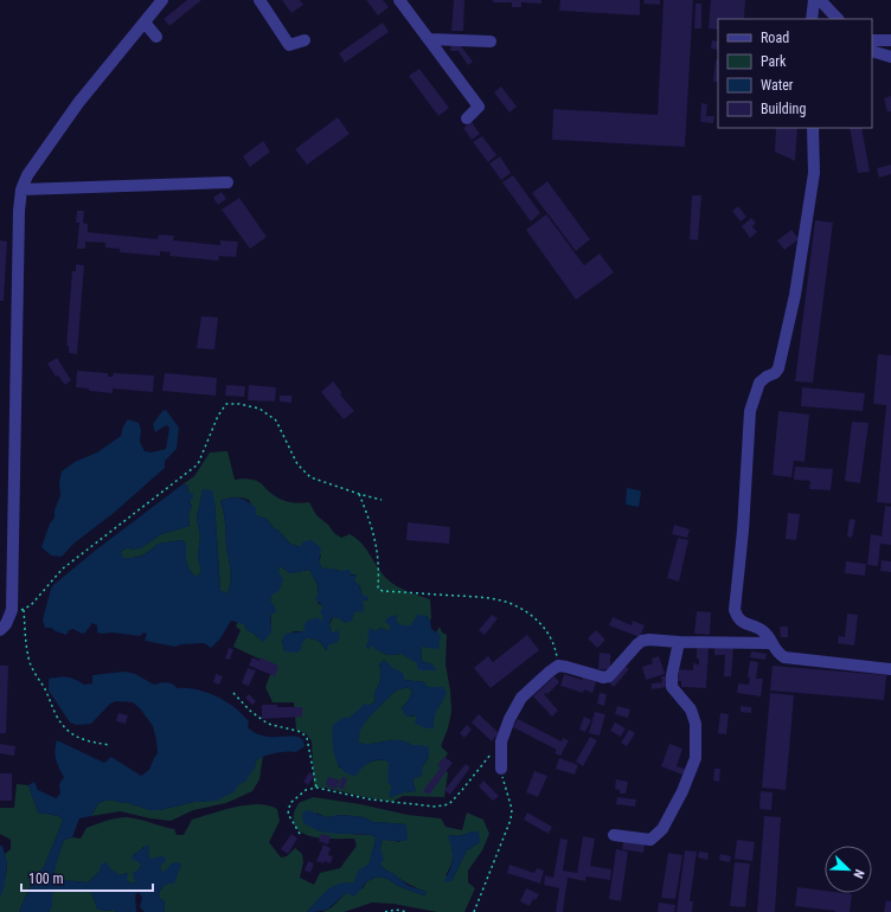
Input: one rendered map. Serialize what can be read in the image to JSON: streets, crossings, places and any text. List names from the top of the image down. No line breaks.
{"legend":["Road","Park","Water","Building"],"scale_bar":"100 m","north":"bottom right"}
